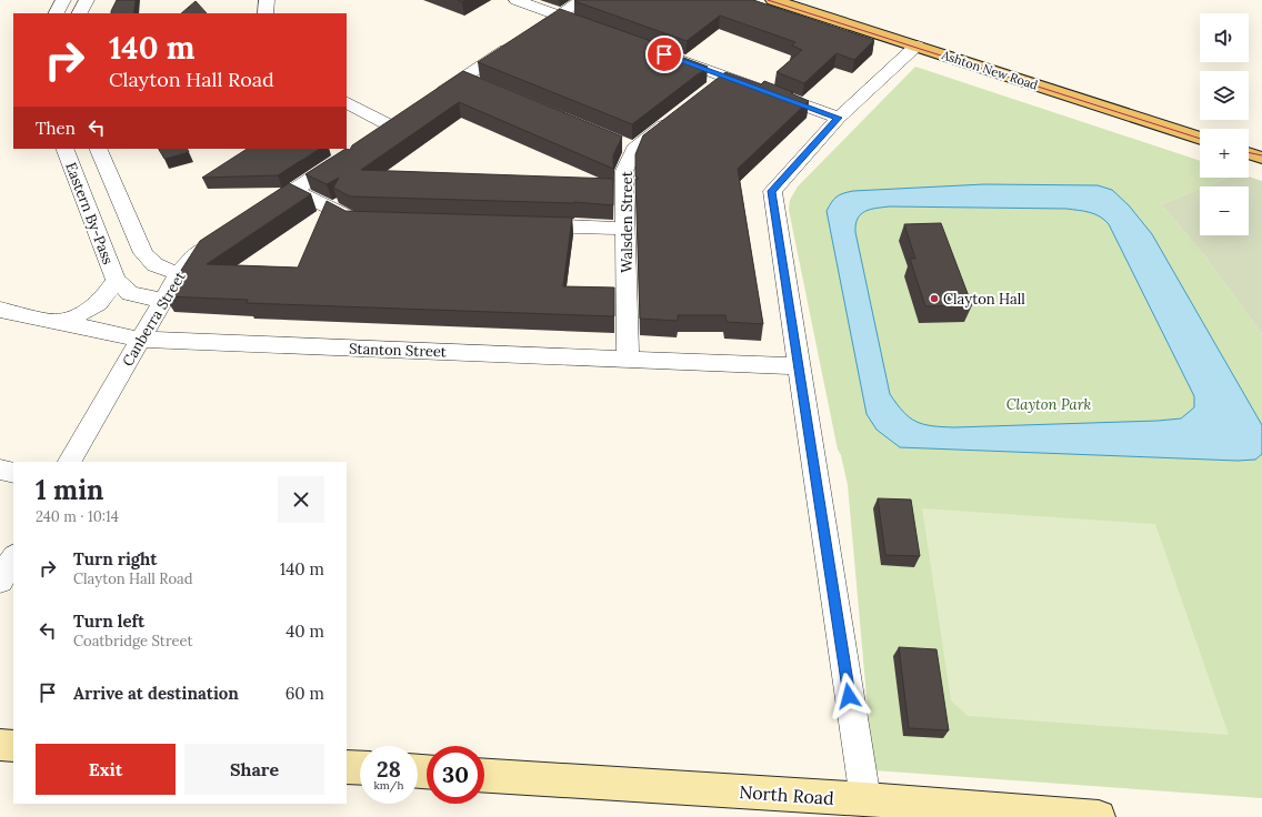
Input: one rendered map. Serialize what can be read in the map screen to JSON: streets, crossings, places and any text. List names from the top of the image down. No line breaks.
{"streets":{"main road":["Ashton New Road"],"street":["Eastern By-Pass","Walsden Street","Canberra Street","Stanton Street","North Road"]},"crossings":[["Eastern By-Pass","Canberra Street"],["Eastern By-Pass","Stanton Street"],["Walsden Street","Stanton Street"],["Canberra Street","Stanton Street"]],"parks":["Clayton Park"],"places":["Clayton Hall"],"page":{"map_buttons":["+","−"],"turn":["140 m","Clayton Hall Road"],"then":"Then","heading":["1 min","240 m · 10:14"],"list":[{"name":"Turn right","note":"Clayton Hall Road","value":"140 m"},{"name":"Turn left","note":"Coatbridge Street","value":"40 m"},{"name":"Arrive at destination","value":"60 m"}],"buttons":["Exit","Share"],"speed":"28 km/h","limit":"30"}}
